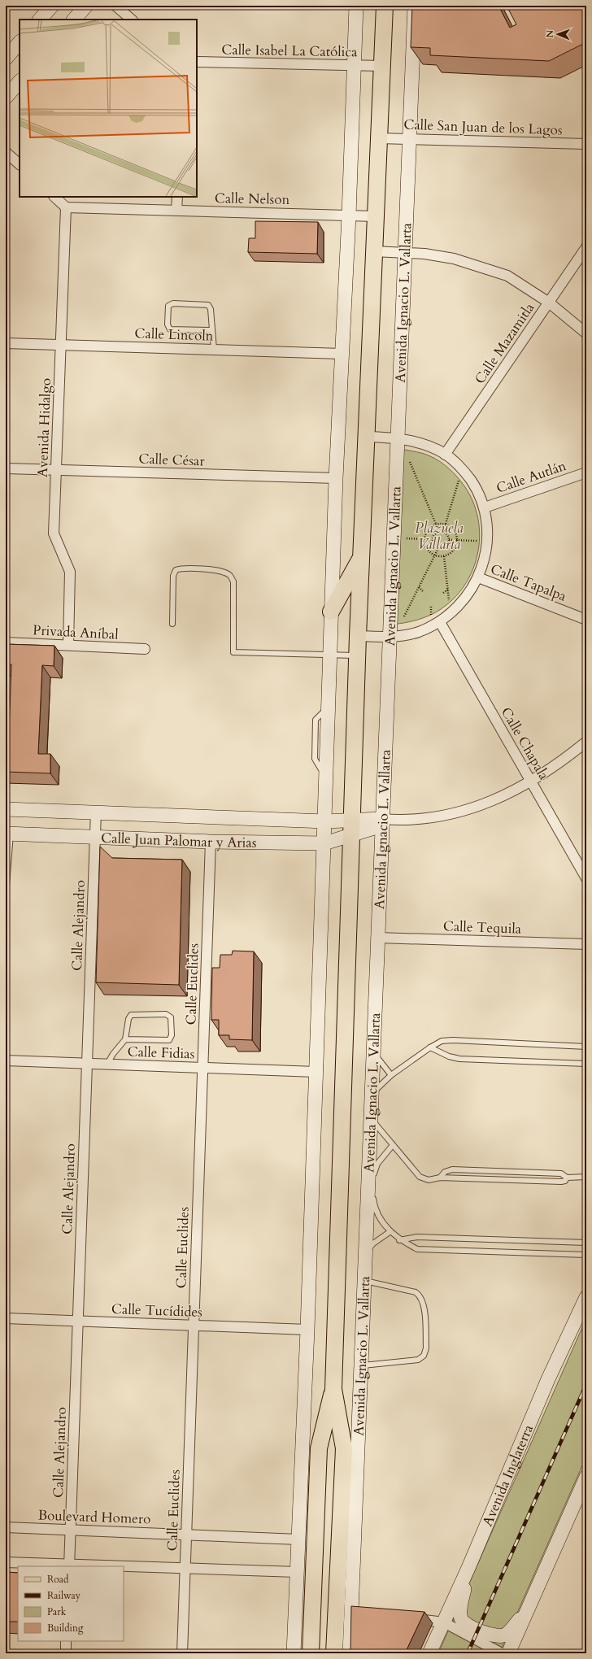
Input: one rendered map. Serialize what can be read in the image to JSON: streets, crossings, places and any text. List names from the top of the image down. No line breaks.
{"streets":{"main road":["Avenida Ignacio L. Vallarta"],"street":["Calle Isabel La Católica","Calle San Juan de los Lagos","Calle Nelson","Calle Lincoln","Calle Mazamitla","Avenida Hidalgo","Calle César","Calle Autlán","Calle Tapalpa","Privada Aníbal","Calle Chapala","Calle Juan Palomar y Arias","Calle Alejandro","Calle Tequila","Calle Euclides","Calle Fidias","Calle Tucídides","Avenida Inglaterra","Boulevard Homero"]},"crossings":[["Calle Isabel La Católica","Avenida Ignacio L. Vallarta"],["Calle San Juan de los Lagos","Avenida Ignacio L. Vallarta"],["Calle Nelson","Avenida Ignacio L. Vallarta"],["Calle Nelson","Avenida Hidalgo"],["Avenida Ignacio L. Vallarta","Calle Juan Palomar y Arias"],["Avenida Ignacio L. Vallarta","Calle Tequila"],["Calle Lincoln","Avenida Hidalgo"],["Avenida Hidalgo","Calle César"],["Avenida Hidalgo","Privada Aníbal"],["Calle Juan Palomar y Arias","Calle Alejandro"],["Calle Juan Palomar y Arias","Calle Euclides"],["Calle Alejandro","Calle Fidias"],["Calle Alejandro","Calle Tucídides"],["Calle Alejandro","Boulevard Homero"],["Calle Euclides","Calle Fidias"],["Calle Euclides","Calle Tucídides"],["Calle Euclides","Boulevard Homero"]],"parks":["Plazuela Vallarta"],"legend":["Road","Railway","Park","Building"],"north":"left"}
